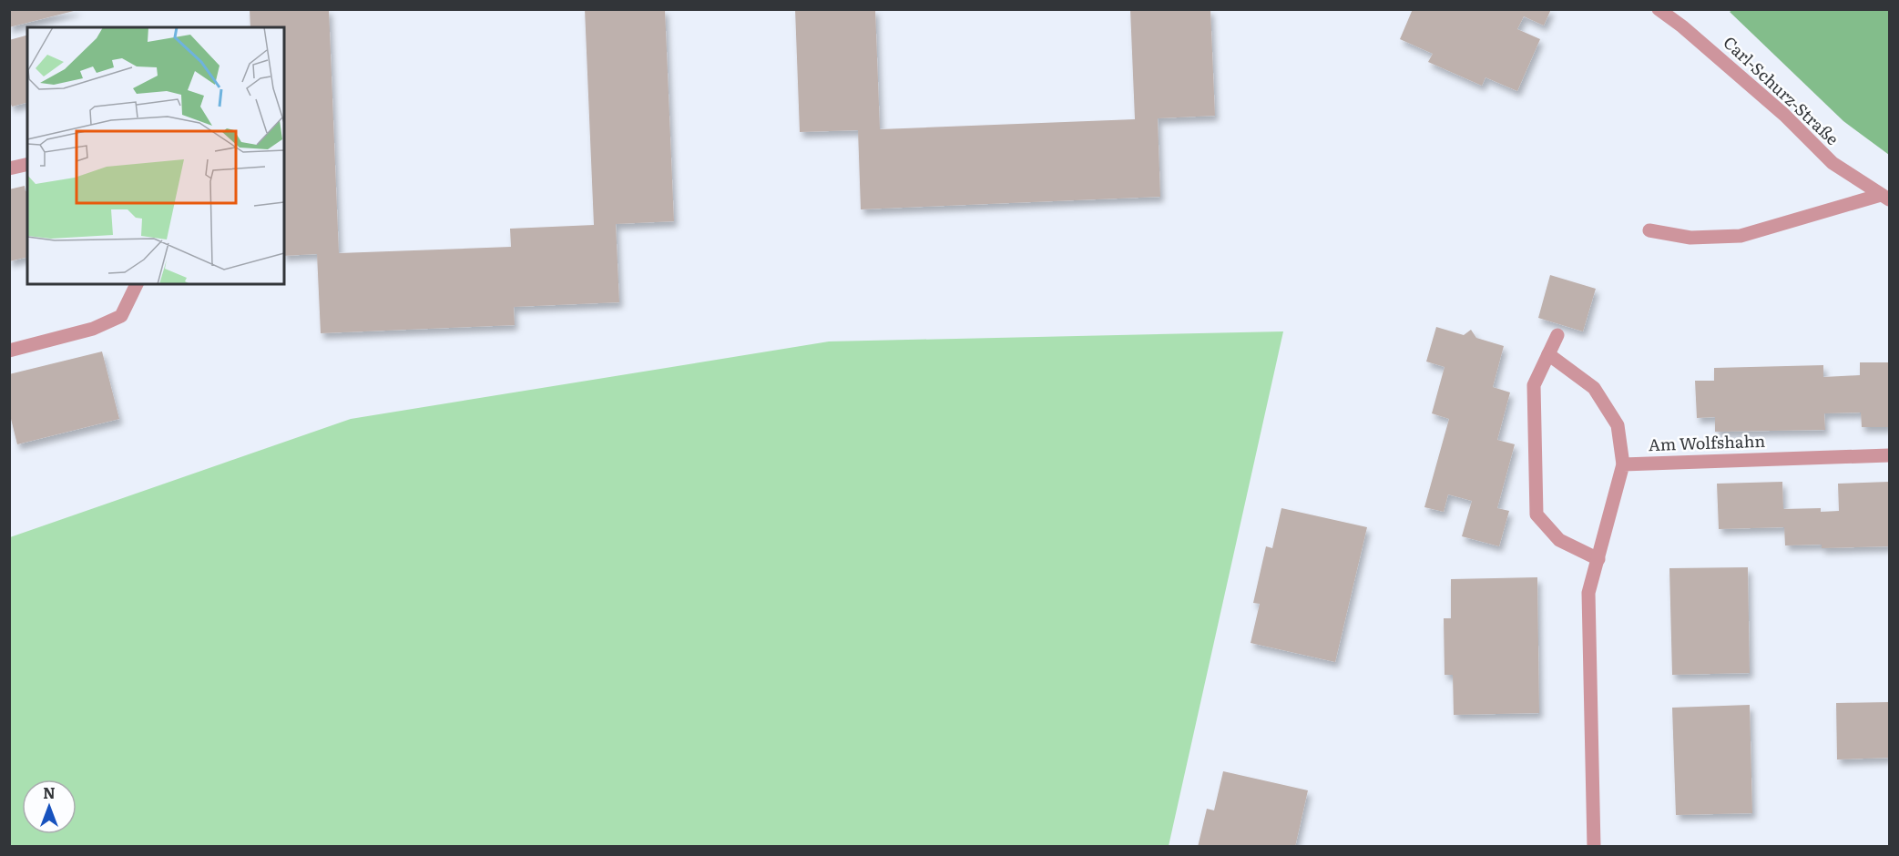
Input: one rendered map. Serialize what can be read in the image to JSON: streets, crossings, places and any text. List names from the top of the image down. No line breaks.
{"streets":{"street":["Carl-Schurz-Straße","Am Wolfshahn"]},"north":"top"}
